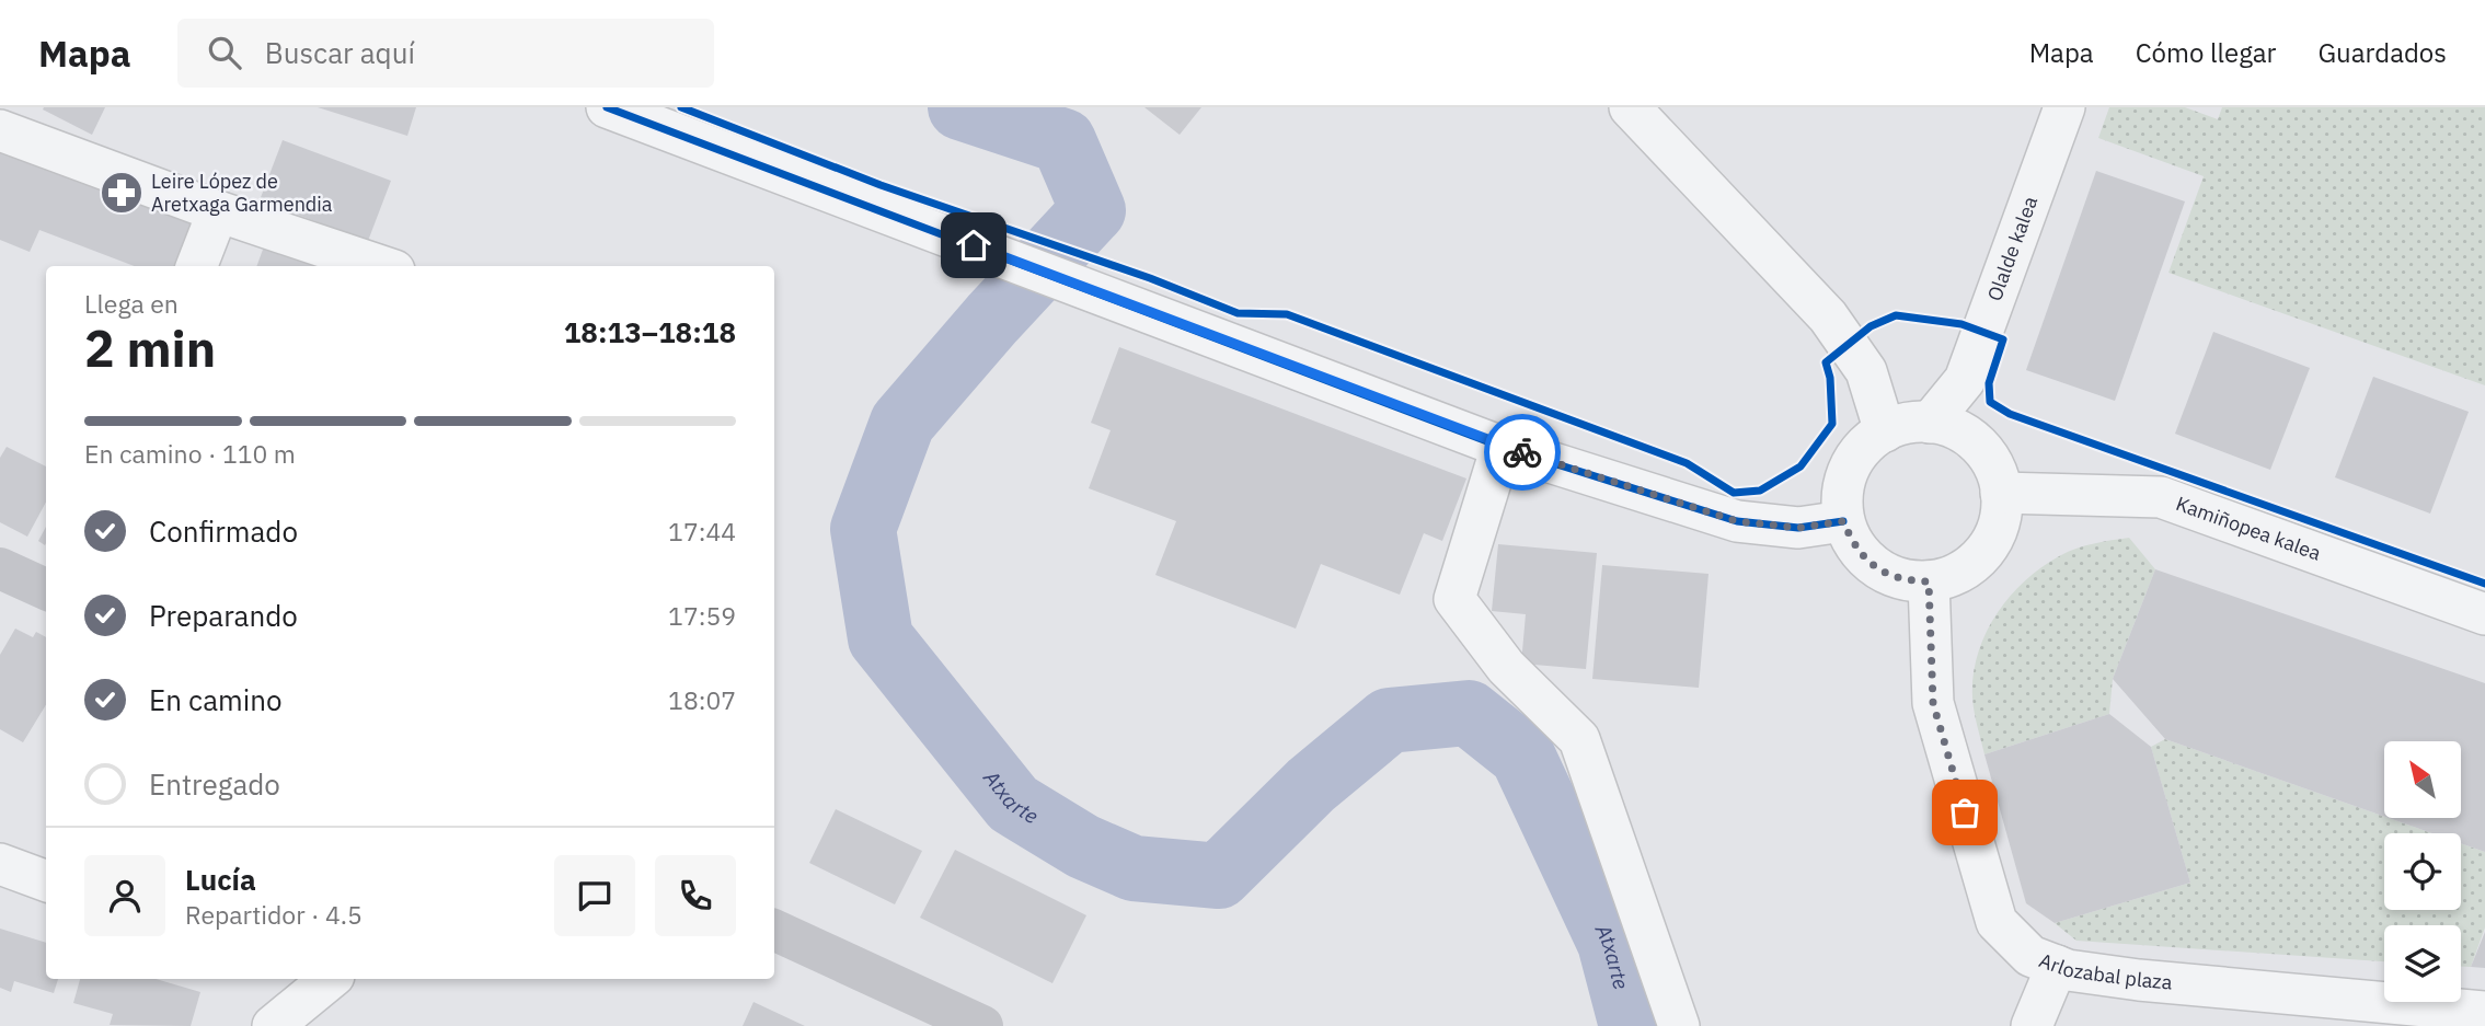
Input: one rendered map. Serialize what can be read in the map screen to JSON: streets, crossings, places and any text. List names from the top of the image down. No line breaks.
{"streets":{"street":["Olalde kalea","Kamiñopea kalea","Arlozabal plaza"]},"crossings":[["Olalde kalea","Kamiñopea kalea"],["Olalde kalea","Arlozabal plaza"],["Kamiñopea kalea","Arlozabal plaza"]],"water":["Atxarte"],"places":{"pharmacy":["Leire López de Aretxaga Garmendia"]},"north":"top left","page":{"header":"Mapa","search":"Buscar aquí","nav":["Mapa","Cómo llegar","Guardados"],"heading":["2 min","Llega en","18:13–18:18"],"panel":["Lucía","Repartidor · 4.5"],"bar":"En camino · 110 m","list":[["Confirmado","17:44"],["Preparando","17:59"],["En camino","18:07"],"Entregado"]}}
